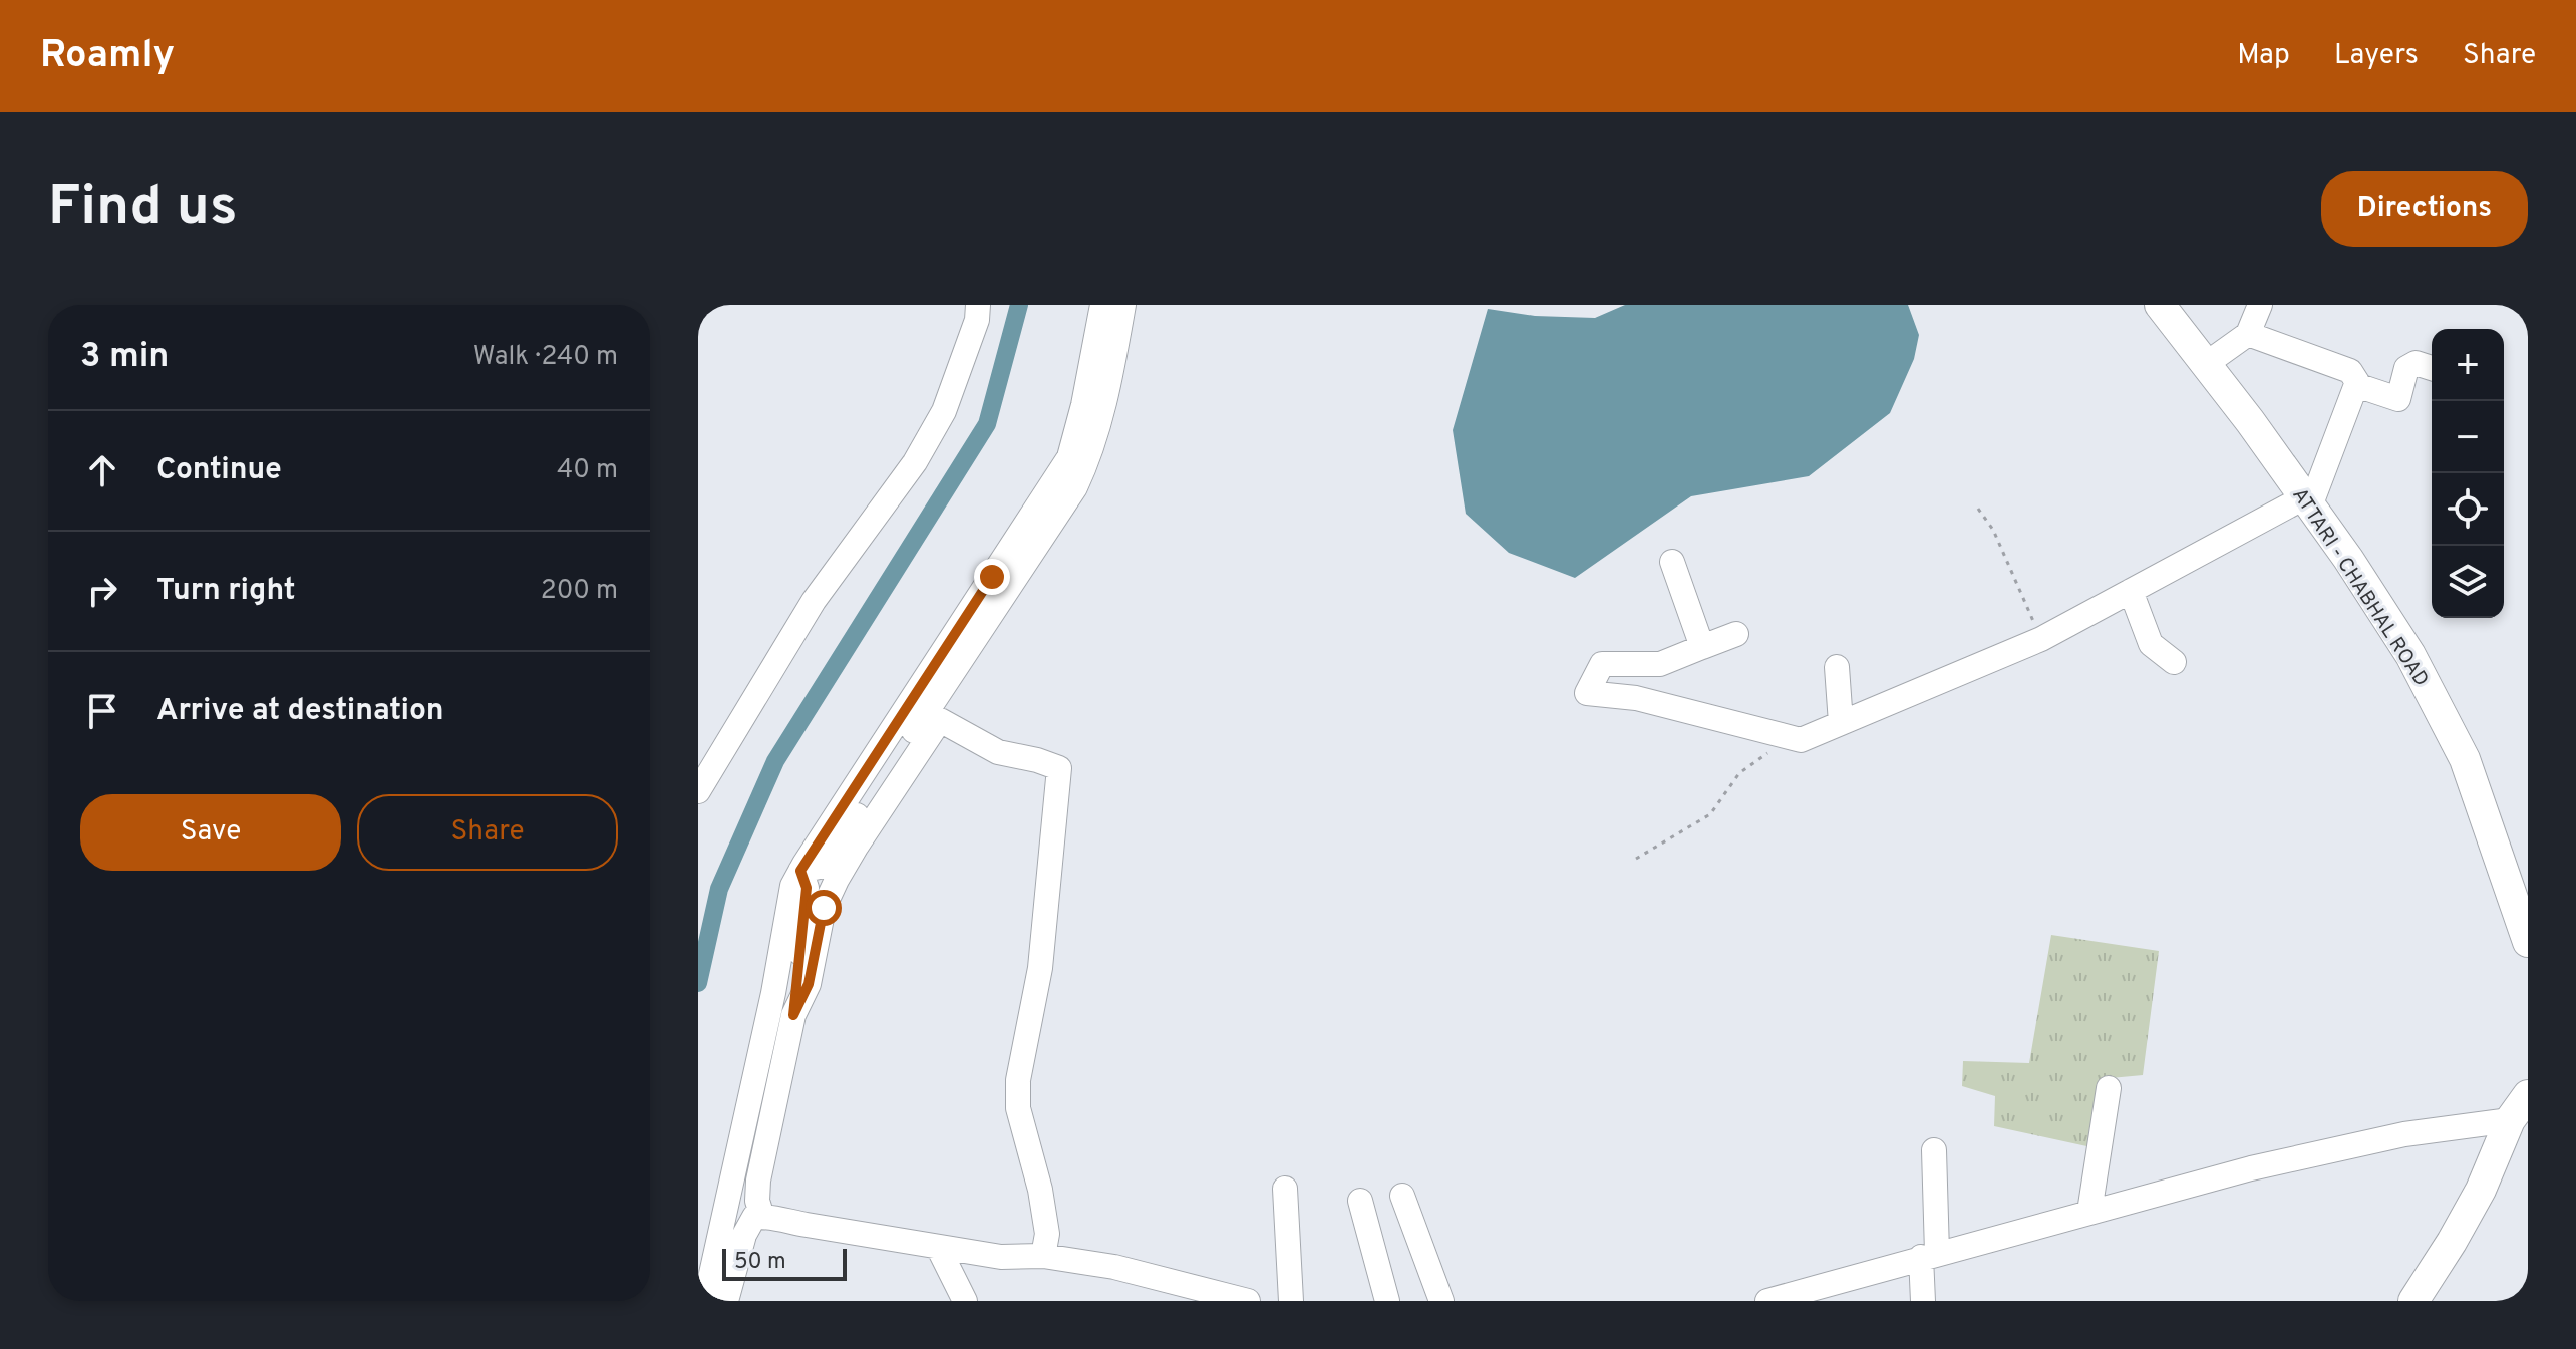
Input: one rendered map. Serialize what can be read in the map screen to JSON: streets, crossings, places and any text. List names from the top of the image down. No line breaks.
{"streets":{"main road":["ATTARI - CHABHAL ROAD"]},"scale_bar":"50 m","page":{"header":"Roamly","nav":["Map","Layers","Share"],"buttons":["Directions",["Save","Share"]],"title":"Find us","heading":["3 min","Walk · 240 m"],"map_buttons":["+","−"],"list":[["Continue","40 m"],["Turn right","200 m"],"Arrive at destination"],"scale":"50 m"}}
